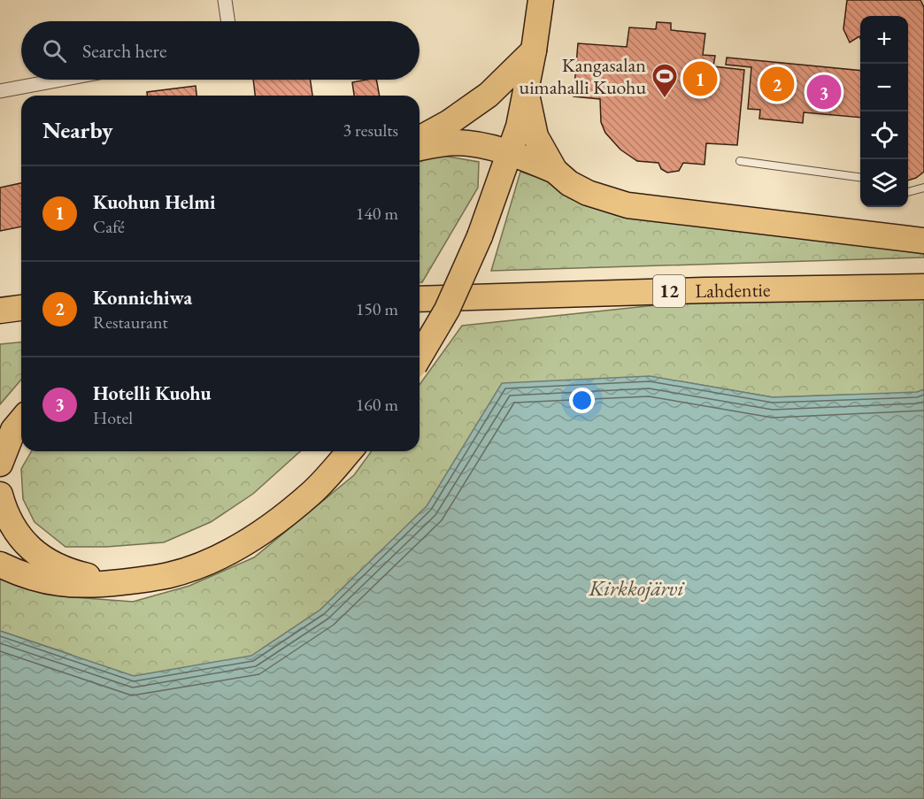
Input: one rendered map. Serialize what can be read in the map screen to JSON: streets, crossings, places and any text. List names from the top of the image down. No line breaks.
{"streets":{"highway":["Lahdentie","12"]},"water":["Kirkkojärvi"],"places":{"sports":["Kangasalan uimahalli Kuohu"]},"page":{"map_buttons":["+","−"],"search":"Search here","pins":["1","2","3"],"heading":["Nearby","3 results"],"list":[{"mark":"1","name":"Kuohun Helmi","note":"Café","value":"140 m"},{"mark":"2","name":"Konnichiwa","note":"Restaurant","value":"150 m"},{"mark":"3","name":"Hotelli Kuohu","note":"Hotel","value":"160 m"}]}}
